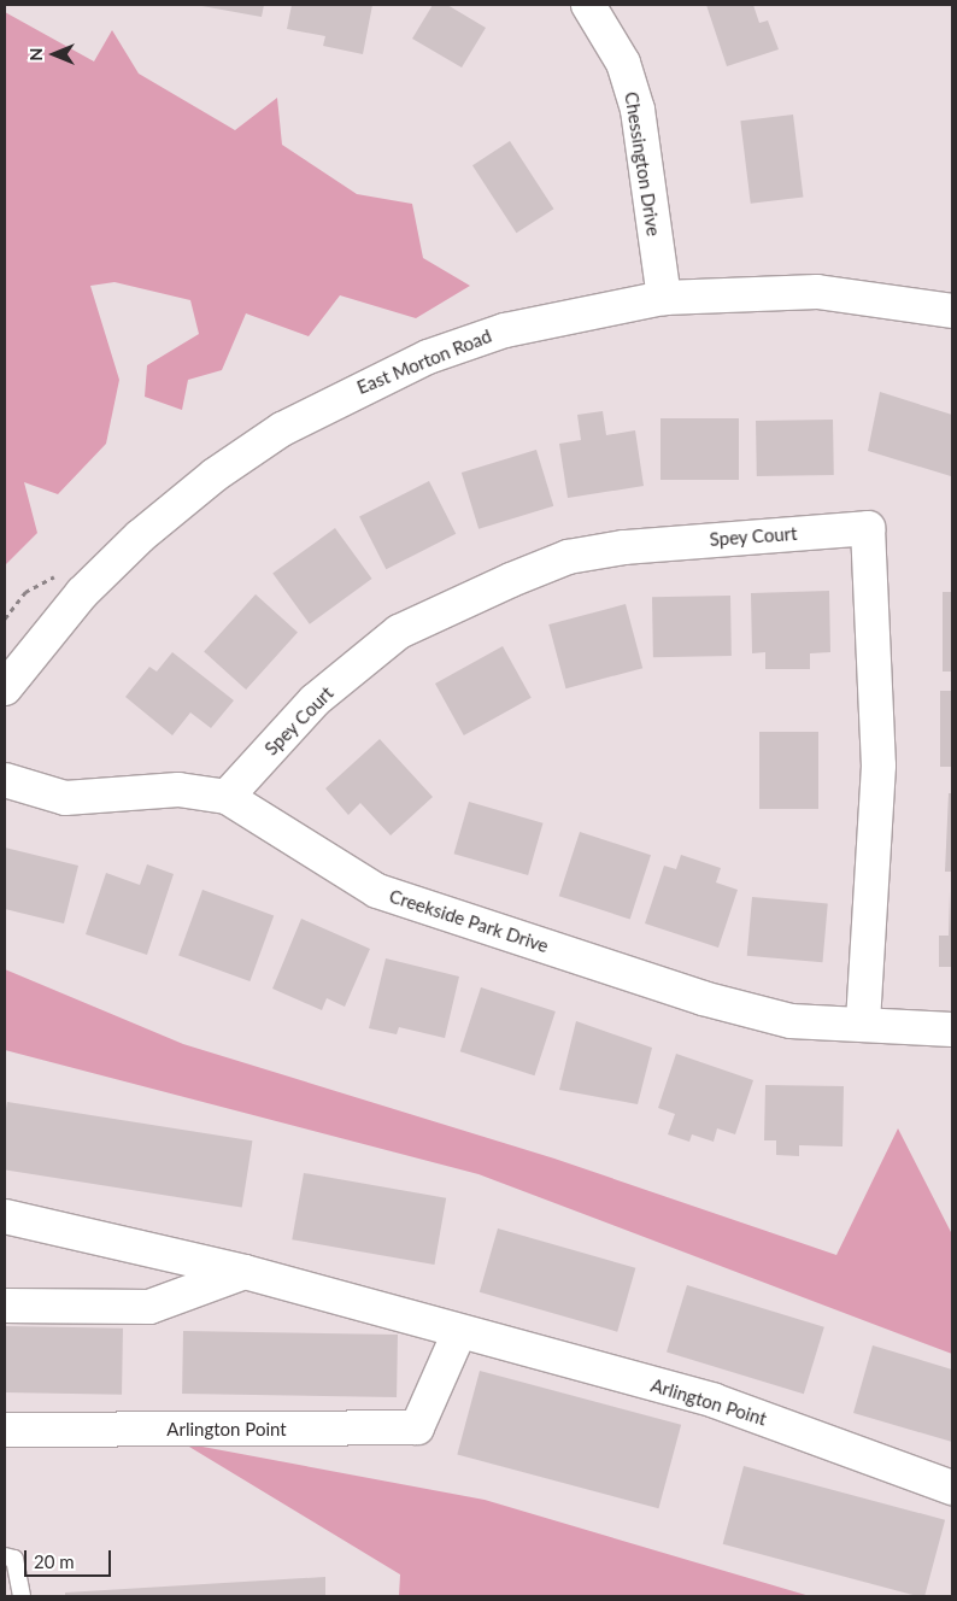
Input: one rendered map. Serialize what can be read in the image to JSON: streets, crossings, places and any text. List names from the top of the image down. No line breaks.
{"streets":{"street":["Chessington Drive","East Morton Road","Spey Court","Creekside Park Drive","Arlington Point"]},"crossings":[["Chessington Drive","East Morton Road"],["Spey Court","Creekside Park Drive"]],"scale_bar":"20 m","north":"left"}
